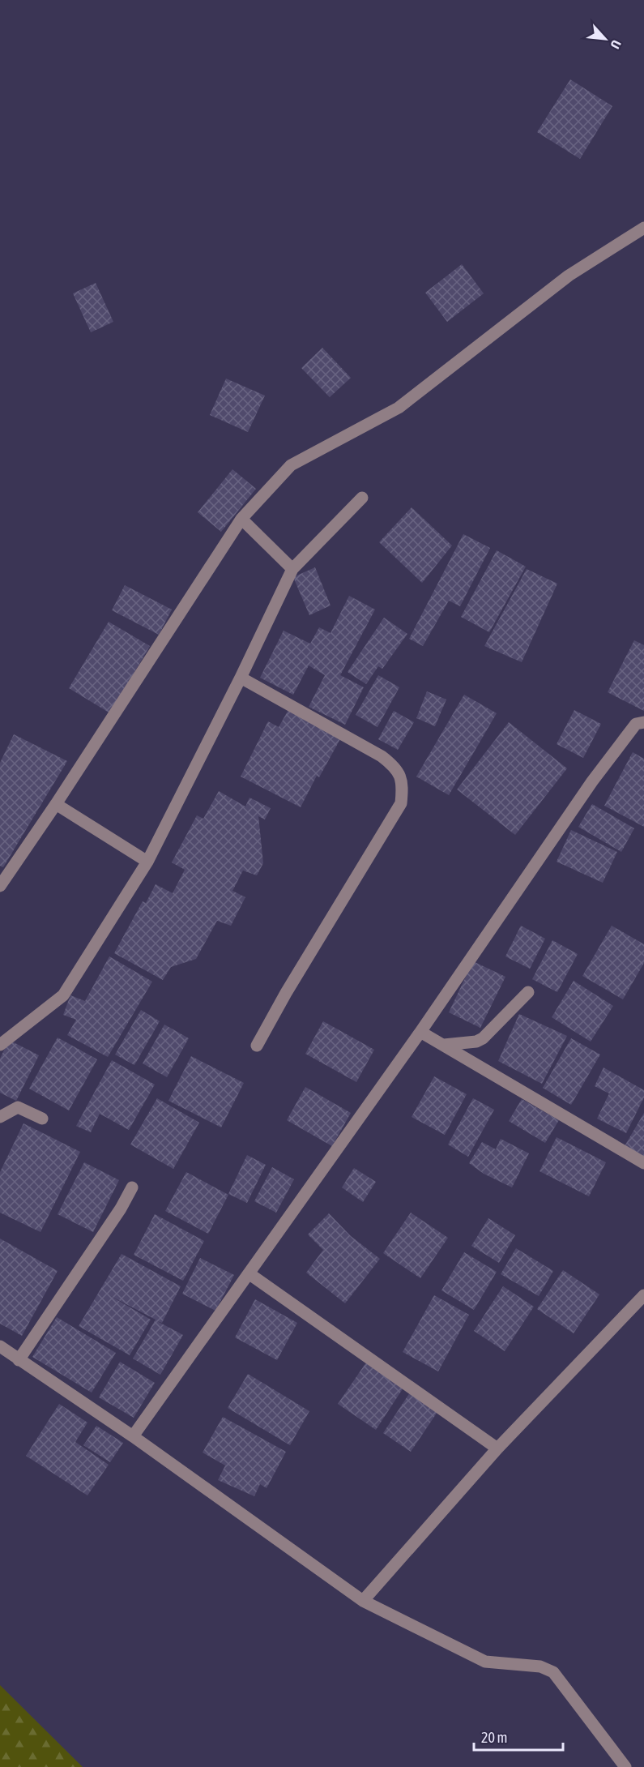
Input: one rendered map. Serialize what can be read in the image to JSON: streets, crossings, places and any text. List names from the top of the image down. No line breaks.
{"scale_bar":"20 m","north":"bottom right"}
